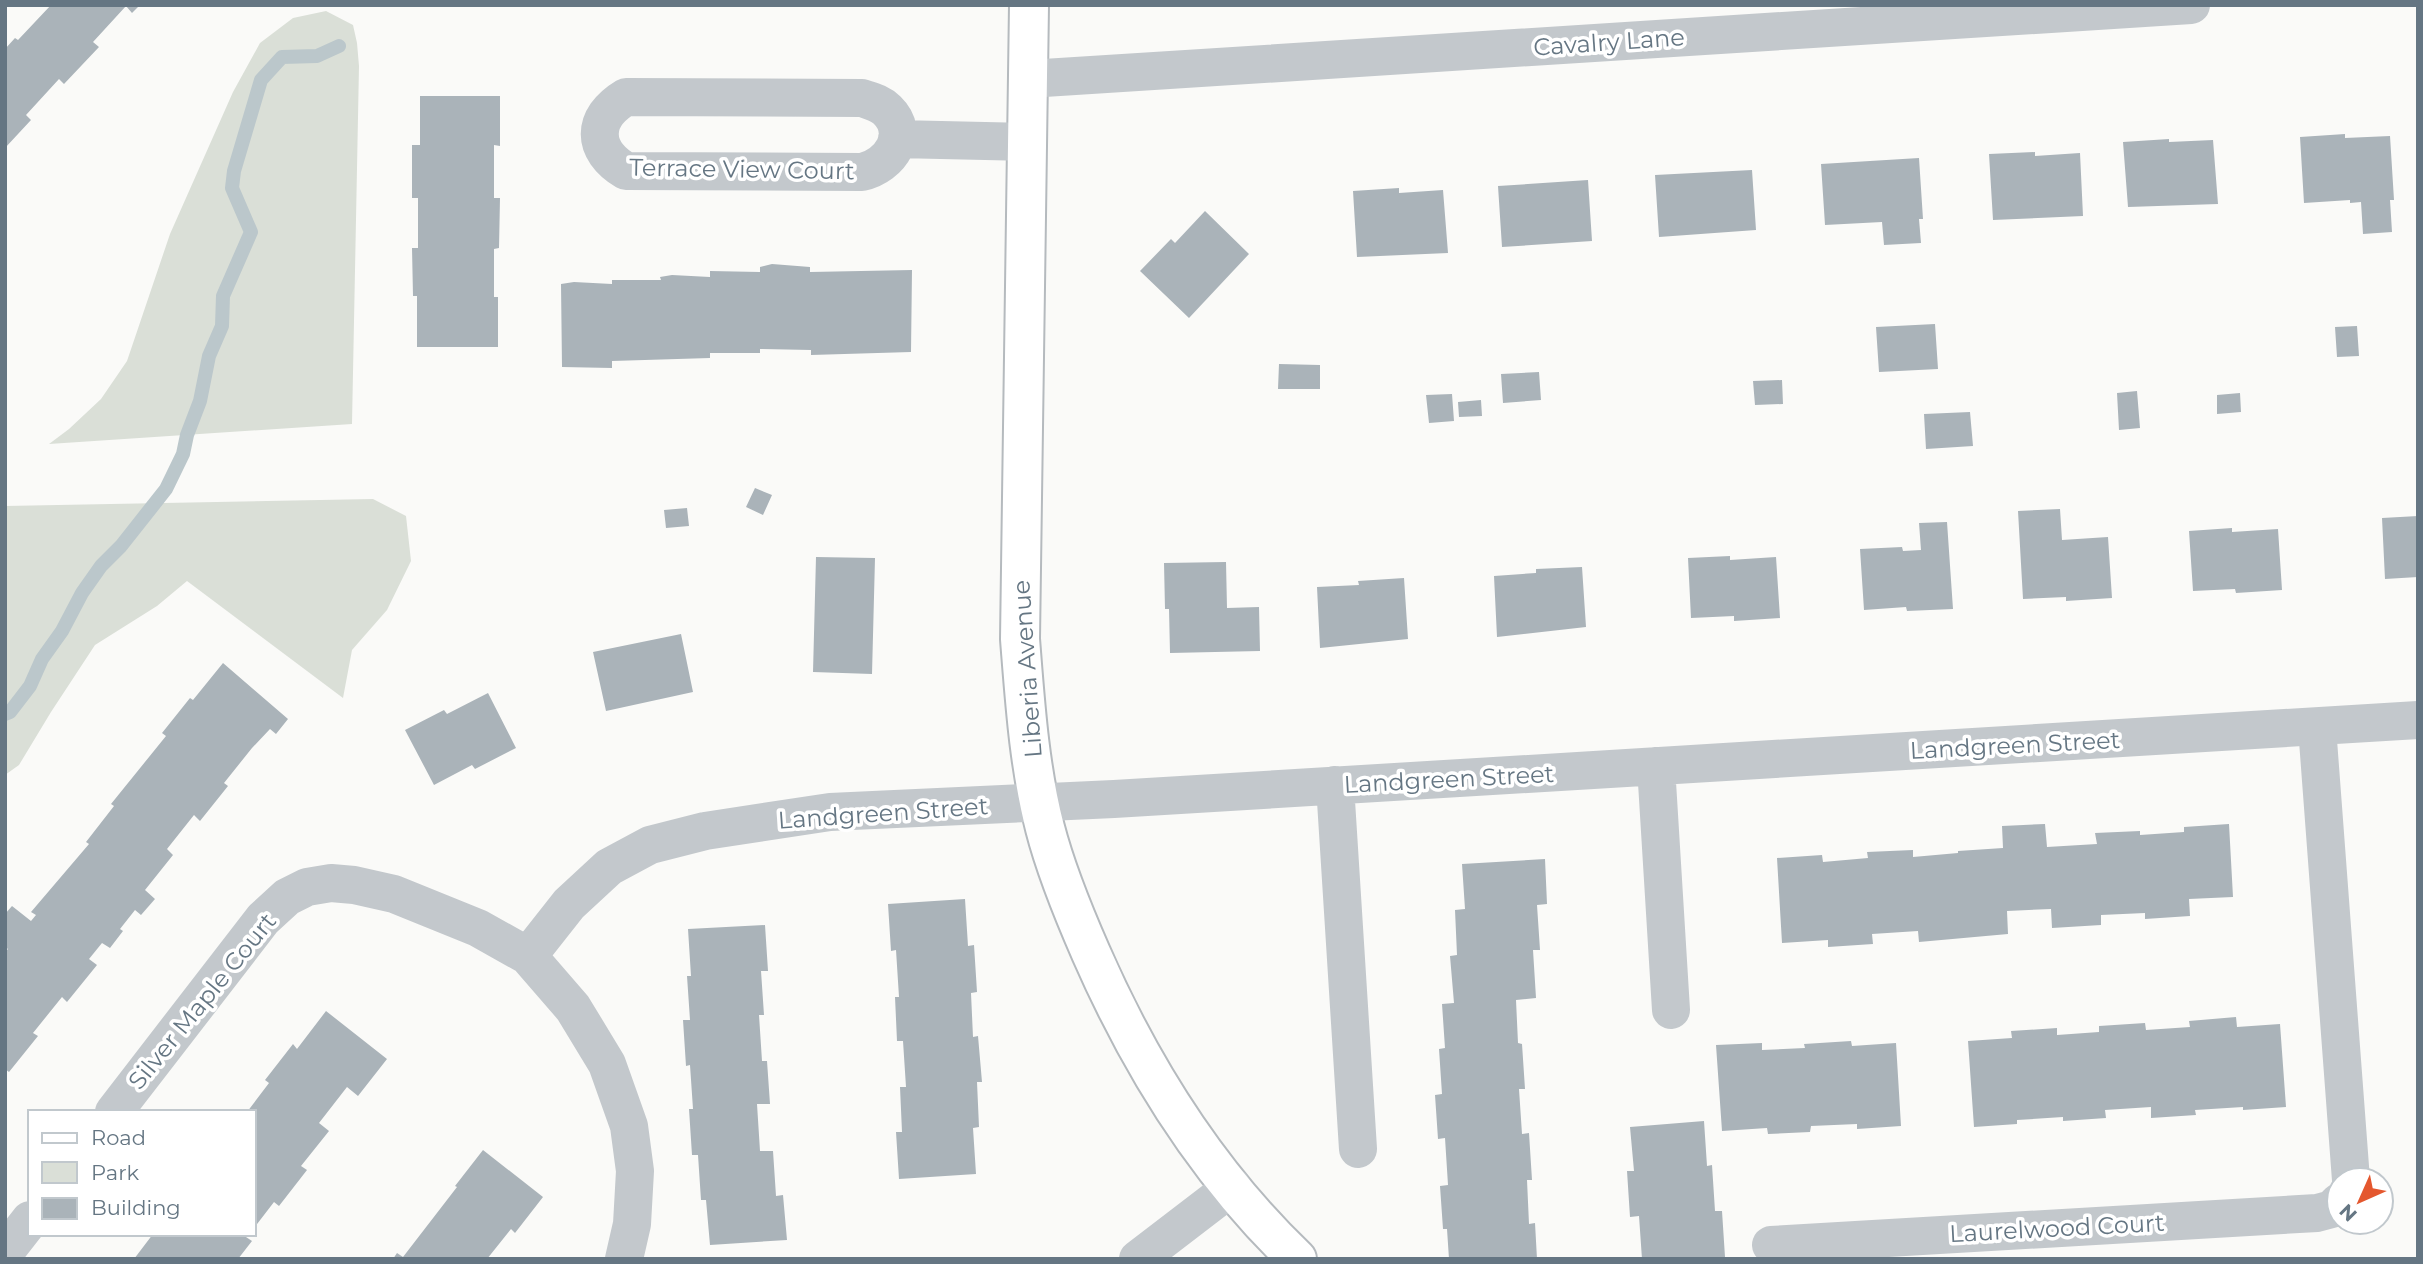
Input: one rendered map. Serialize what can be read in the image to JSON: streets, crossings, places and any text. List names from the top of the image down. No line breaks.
{"streets":{"main road":["Liberia Avenue"],"street":["Cavalry Lane","Terrace View Court","Landgreen Street","Silver Maple Court","Laurelwood Court"]},"crossings":[["Cavalry Lane","Liberia Avenue"],["Liberia Avenue","Landgreen Street"],["Landgreen Street","Silver Maple Court"]],"legend":["Road","Park","Building"],"north":"bottom left"}
